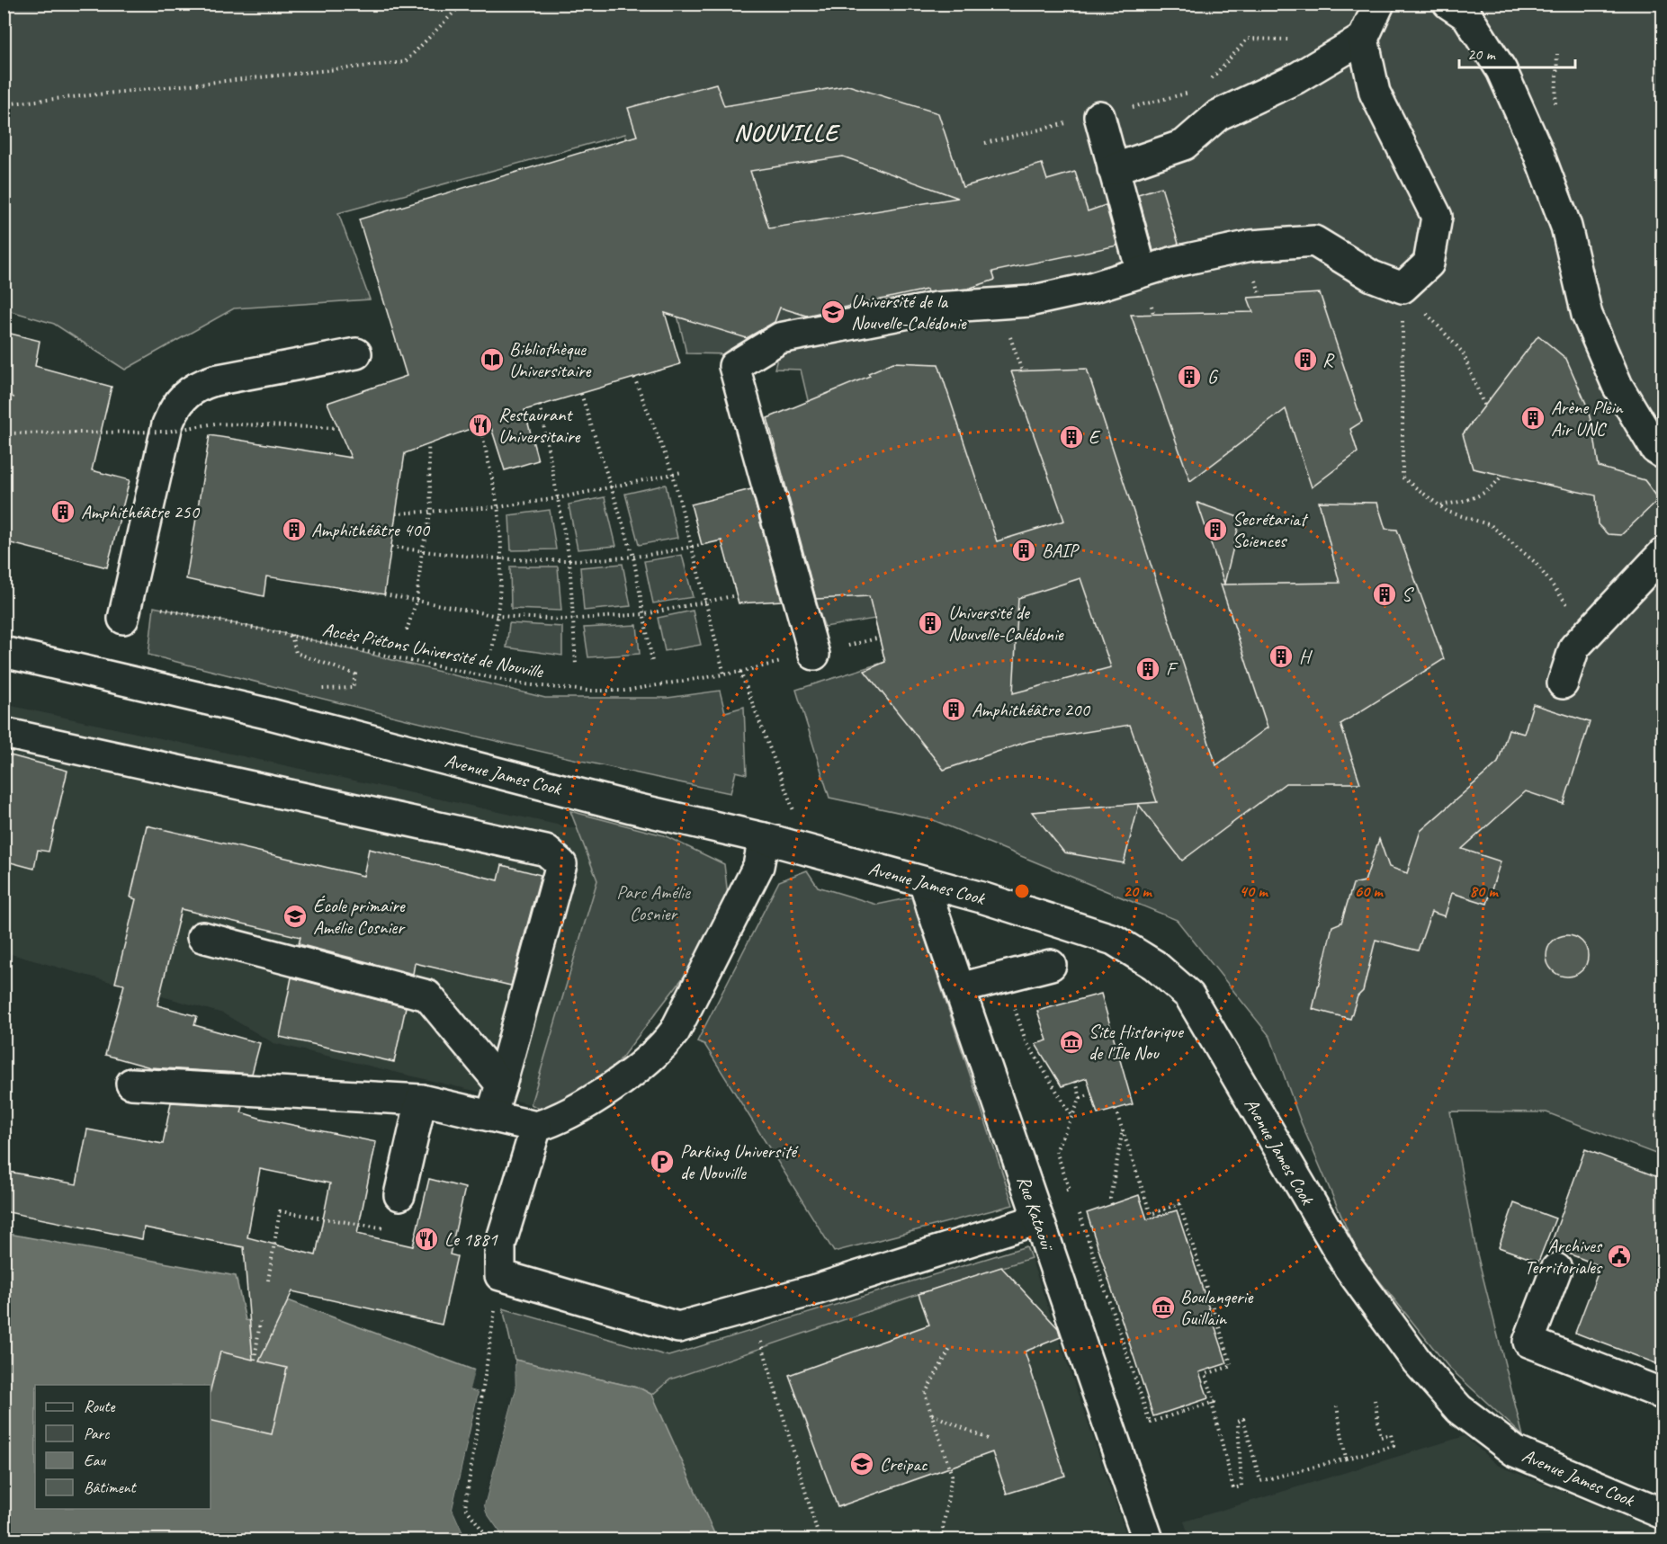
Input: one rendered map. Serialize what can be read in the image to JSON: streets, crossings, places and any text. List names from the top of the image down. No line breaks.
{"streets":{"main road":["Avenue James Cook","Rue Kataouï"],"path":["Accès Piétons Université de Nouville"]},"crossings":[["Avenue James Cook","Rue Kataouï"]],"districts":["NOUVILLE"],"parks":["Parc Amélie Cosnier"],"places":{"school or university":["Université de la Nouvelle-Calédonie","École primaire Amélie Cosnier","Creipac"],"library":["Bibliothèque Universitaire"],"building":["R","G","Arène Plein Air UNC","E","Amphithéâtre 250","Amphithéâtre 400","Secrétariat Sciences","BAIP","S","Université de Nouvelle-Calédonie","H","F","Amphithéâtre 200"],"restaurant":["Restaurant Universitaire","Le 1881"],"museum":["Site Historique de l'Île Nou","Boulangerie Guillain"],"parking":["Parking Université de Nouville"],"public building":["Archives Territoriales"]},"legend":["Route","Parc","Eau","Bâtiment"],"scale_bar":"20 m","rings":["20 m","40 m","60 m","80 m"]}
